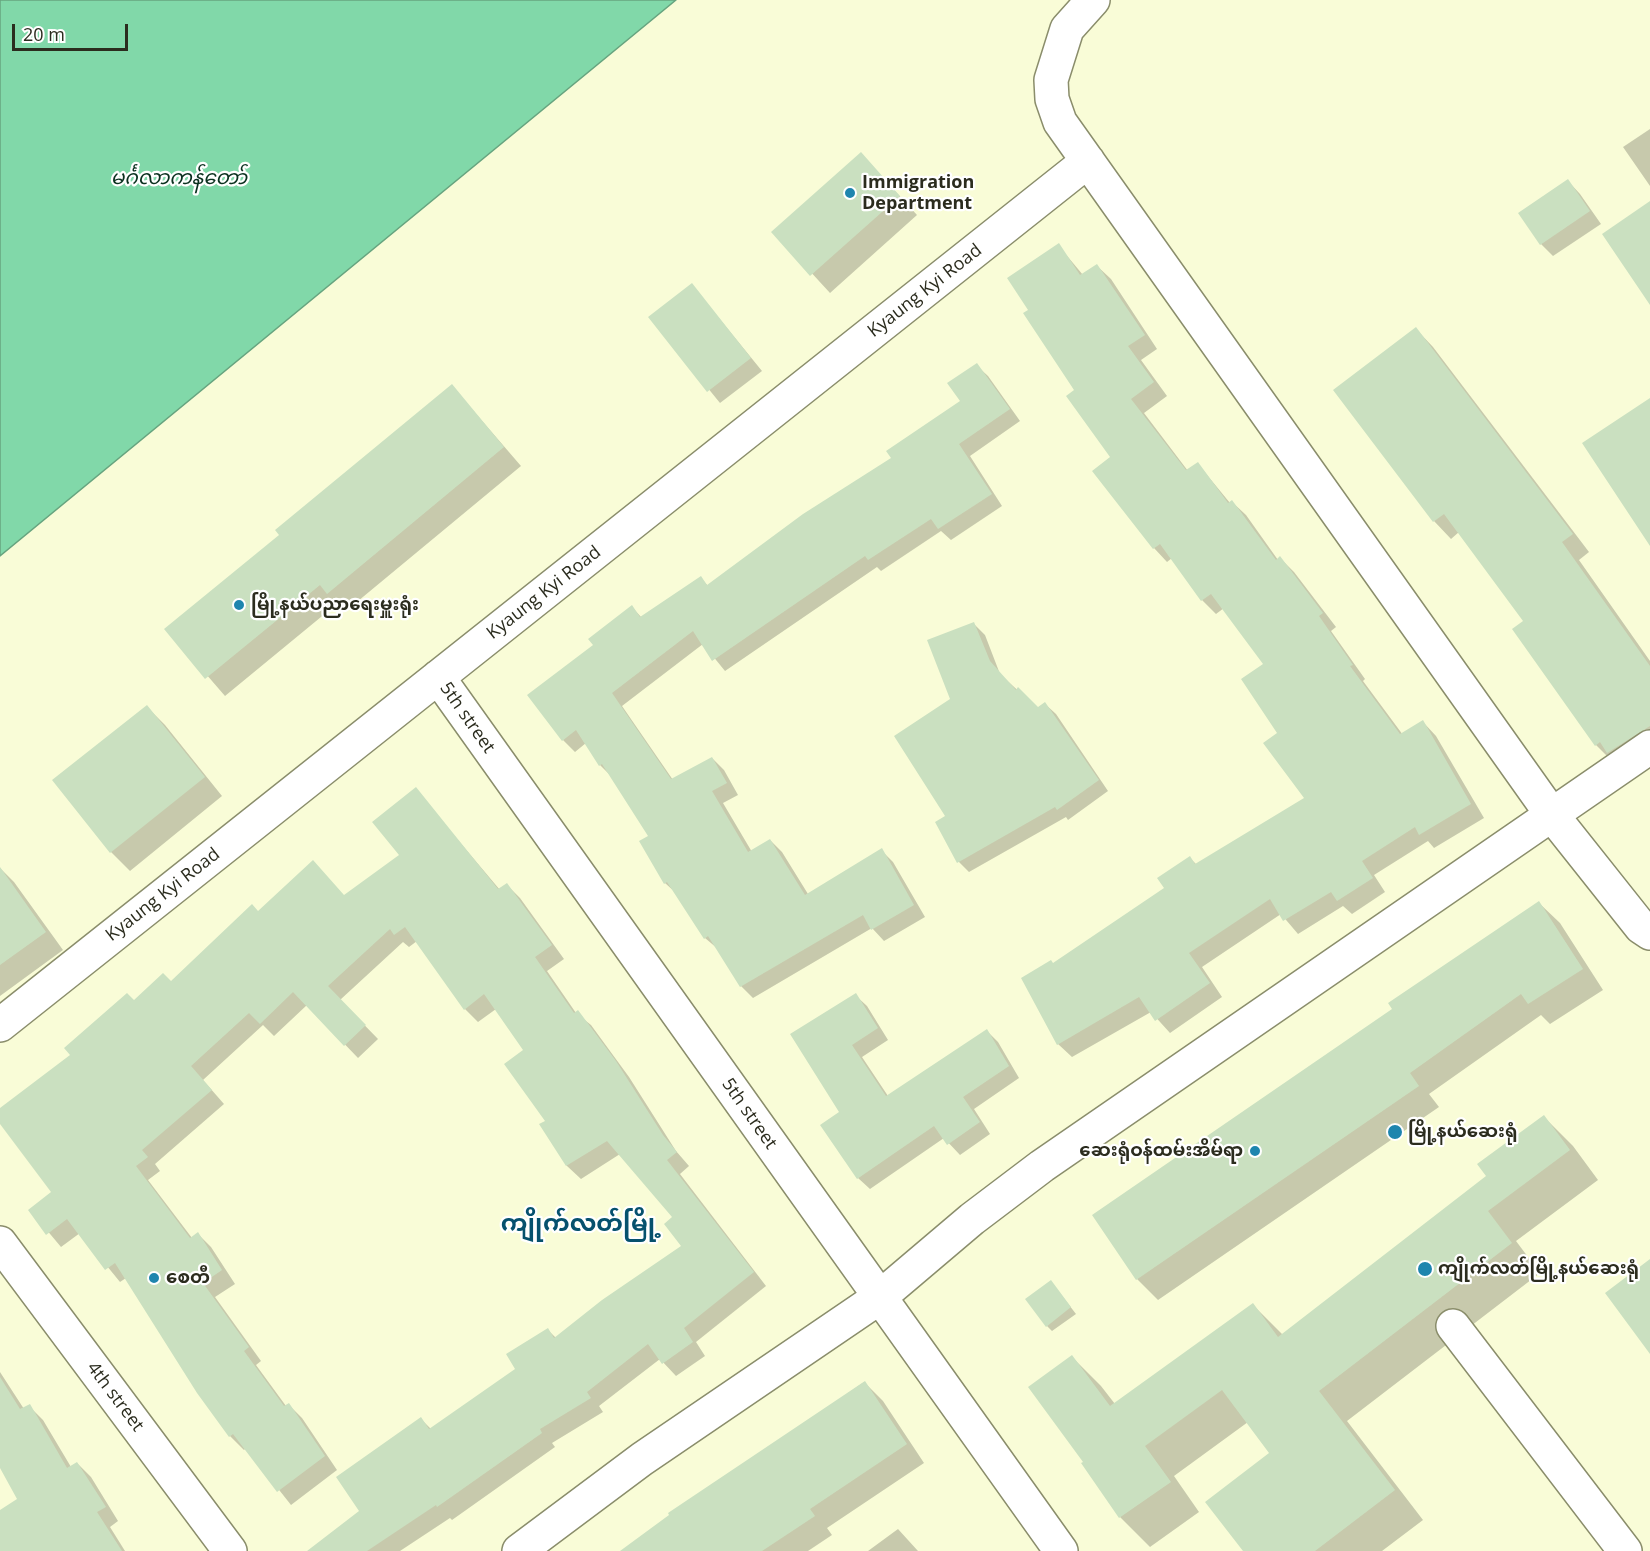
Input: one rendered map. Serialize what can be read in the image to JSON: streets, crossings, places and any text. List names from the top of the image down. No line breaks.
{"streets":{"street":["Kyaung Kyi Road","5th street","4th street"]},"crossings":[["Kyaung Kyi Road","5th street"]],"districts":["ကျိုက်လတ်မြို့"],"water":["မင်္ဂလာကန်တော်"],"places":["Immigration Department","မြို့နယ်ပညာရေးမှူးရုံး","မြို့နယ်ဆေးရုံ","ဆေးရုံဝန်ထမ်းအိမ်ရာ","ကျိုက်လတ်မြို့နယ်ဆေးရုံ","စေတီ"],"scale_bar":"20 m"}
